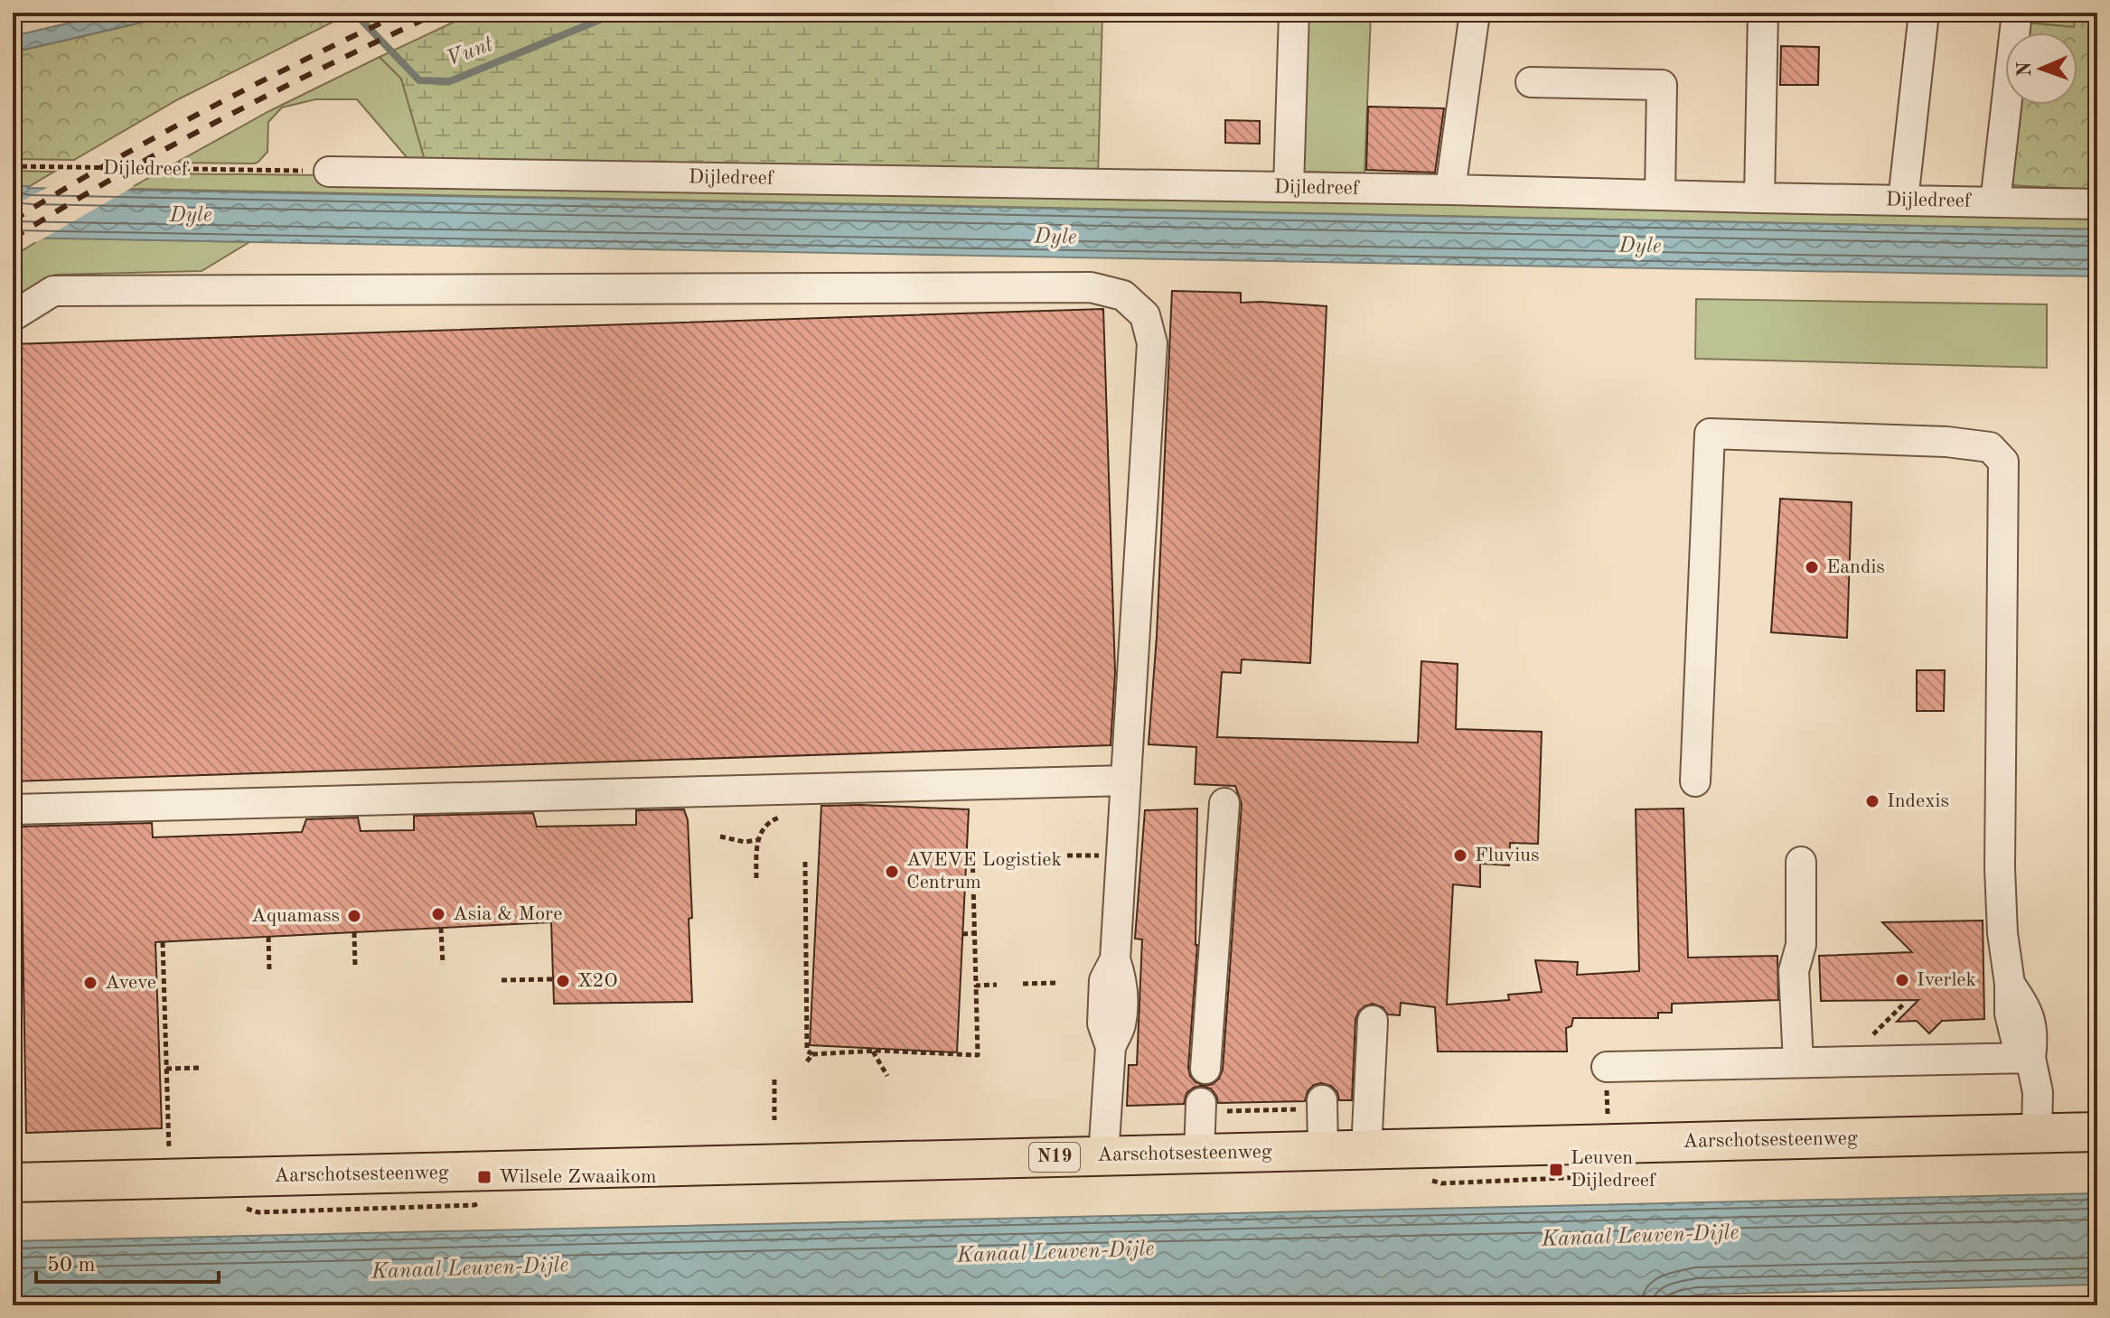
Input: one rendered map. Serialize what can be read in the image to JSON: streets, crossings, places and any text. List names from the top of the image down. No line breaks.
{"streets":{"main road":["Aarschotsesteenweg","N19"],"street":["Dijledreef"]},"water":["Vunt","Dyle","Kanaal Leuven-Dijle"],"places":{"other":["Eandis","Indexis","Fluvius","AVEVE Logistiek Centrum","Asia & More","Aquamass","Iverlek","X2O","Aveve"],"transit":["Leuven Dijledreef","Wilsele Zwaaikom"]},"scale_bar":"50 m","north":"left"}
